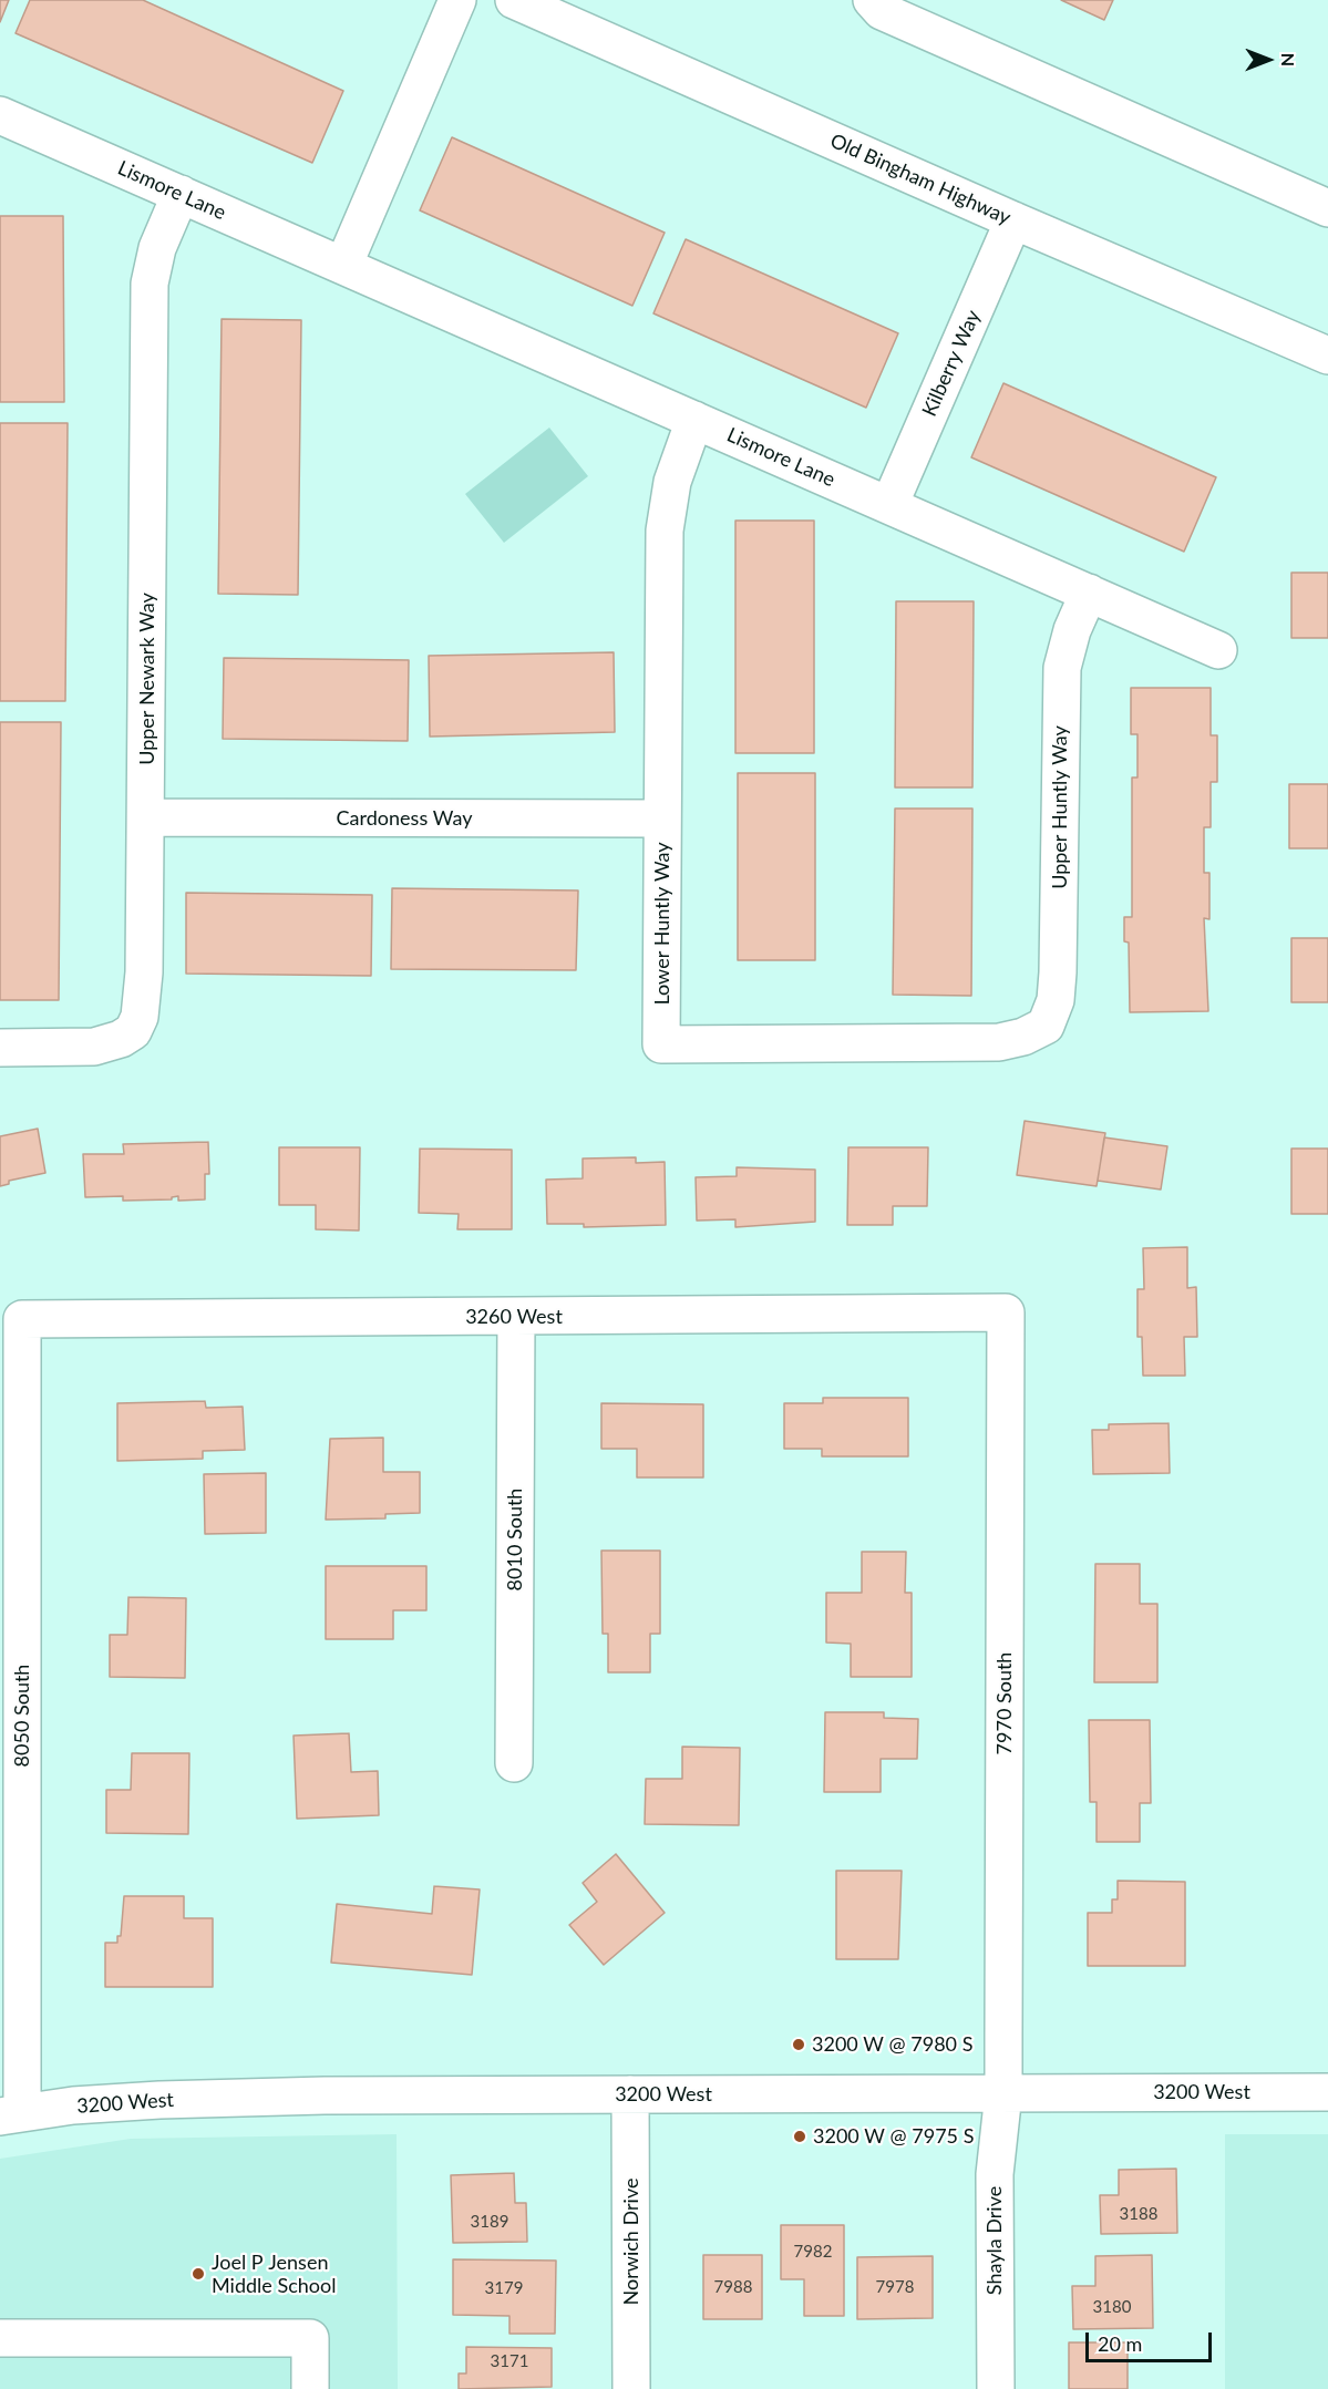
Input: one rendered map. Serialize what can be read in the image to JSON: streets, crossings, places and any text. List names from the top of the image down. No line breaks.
{"streets":{"street":["Old Bingham Highway","Lismore Lane","Kilberry Way","Upper Newark Way","Upper Huntly Way","Cardoness Way","Lower Huntly Way","3260 West","8010 South","7970 South","8050 South","3200 West","Shayla Drive","Norwich Drive"]},"crossings":[["Old Bingham Highway","Kilberry Way"],["Lismore Lane","Kilberry Way"],["Lismore Lane","Upper Newark Way"],["Lismore Lane","Upper Huntly Way"],["Lismore Lane","Lower Huntly Way"],["Upper Newark Way","Cardoness Way"],["Upper Huntly Way","Lower Huntly Way"],["Cardoness Way","Lower Huntly Way"],["3260 West","8010 South"],["3260 West","7970 South"],["3260 West","8050 South"],["7970 South","3200 West"],["7970 South","Shayla Drive"],["8050 South","3200 West"],["3200 West","Shayla Drive"],["3200 West","Norwich Drive"]],"places":["3200 W @ 7980 S","3200 W @ 7975 S","Joel P Jensen Middle School"],"house_numbers":["3188","3189","7982","7988","7978","3179","3180","3171"],"scale_bar":"20 m","north":"right"}
